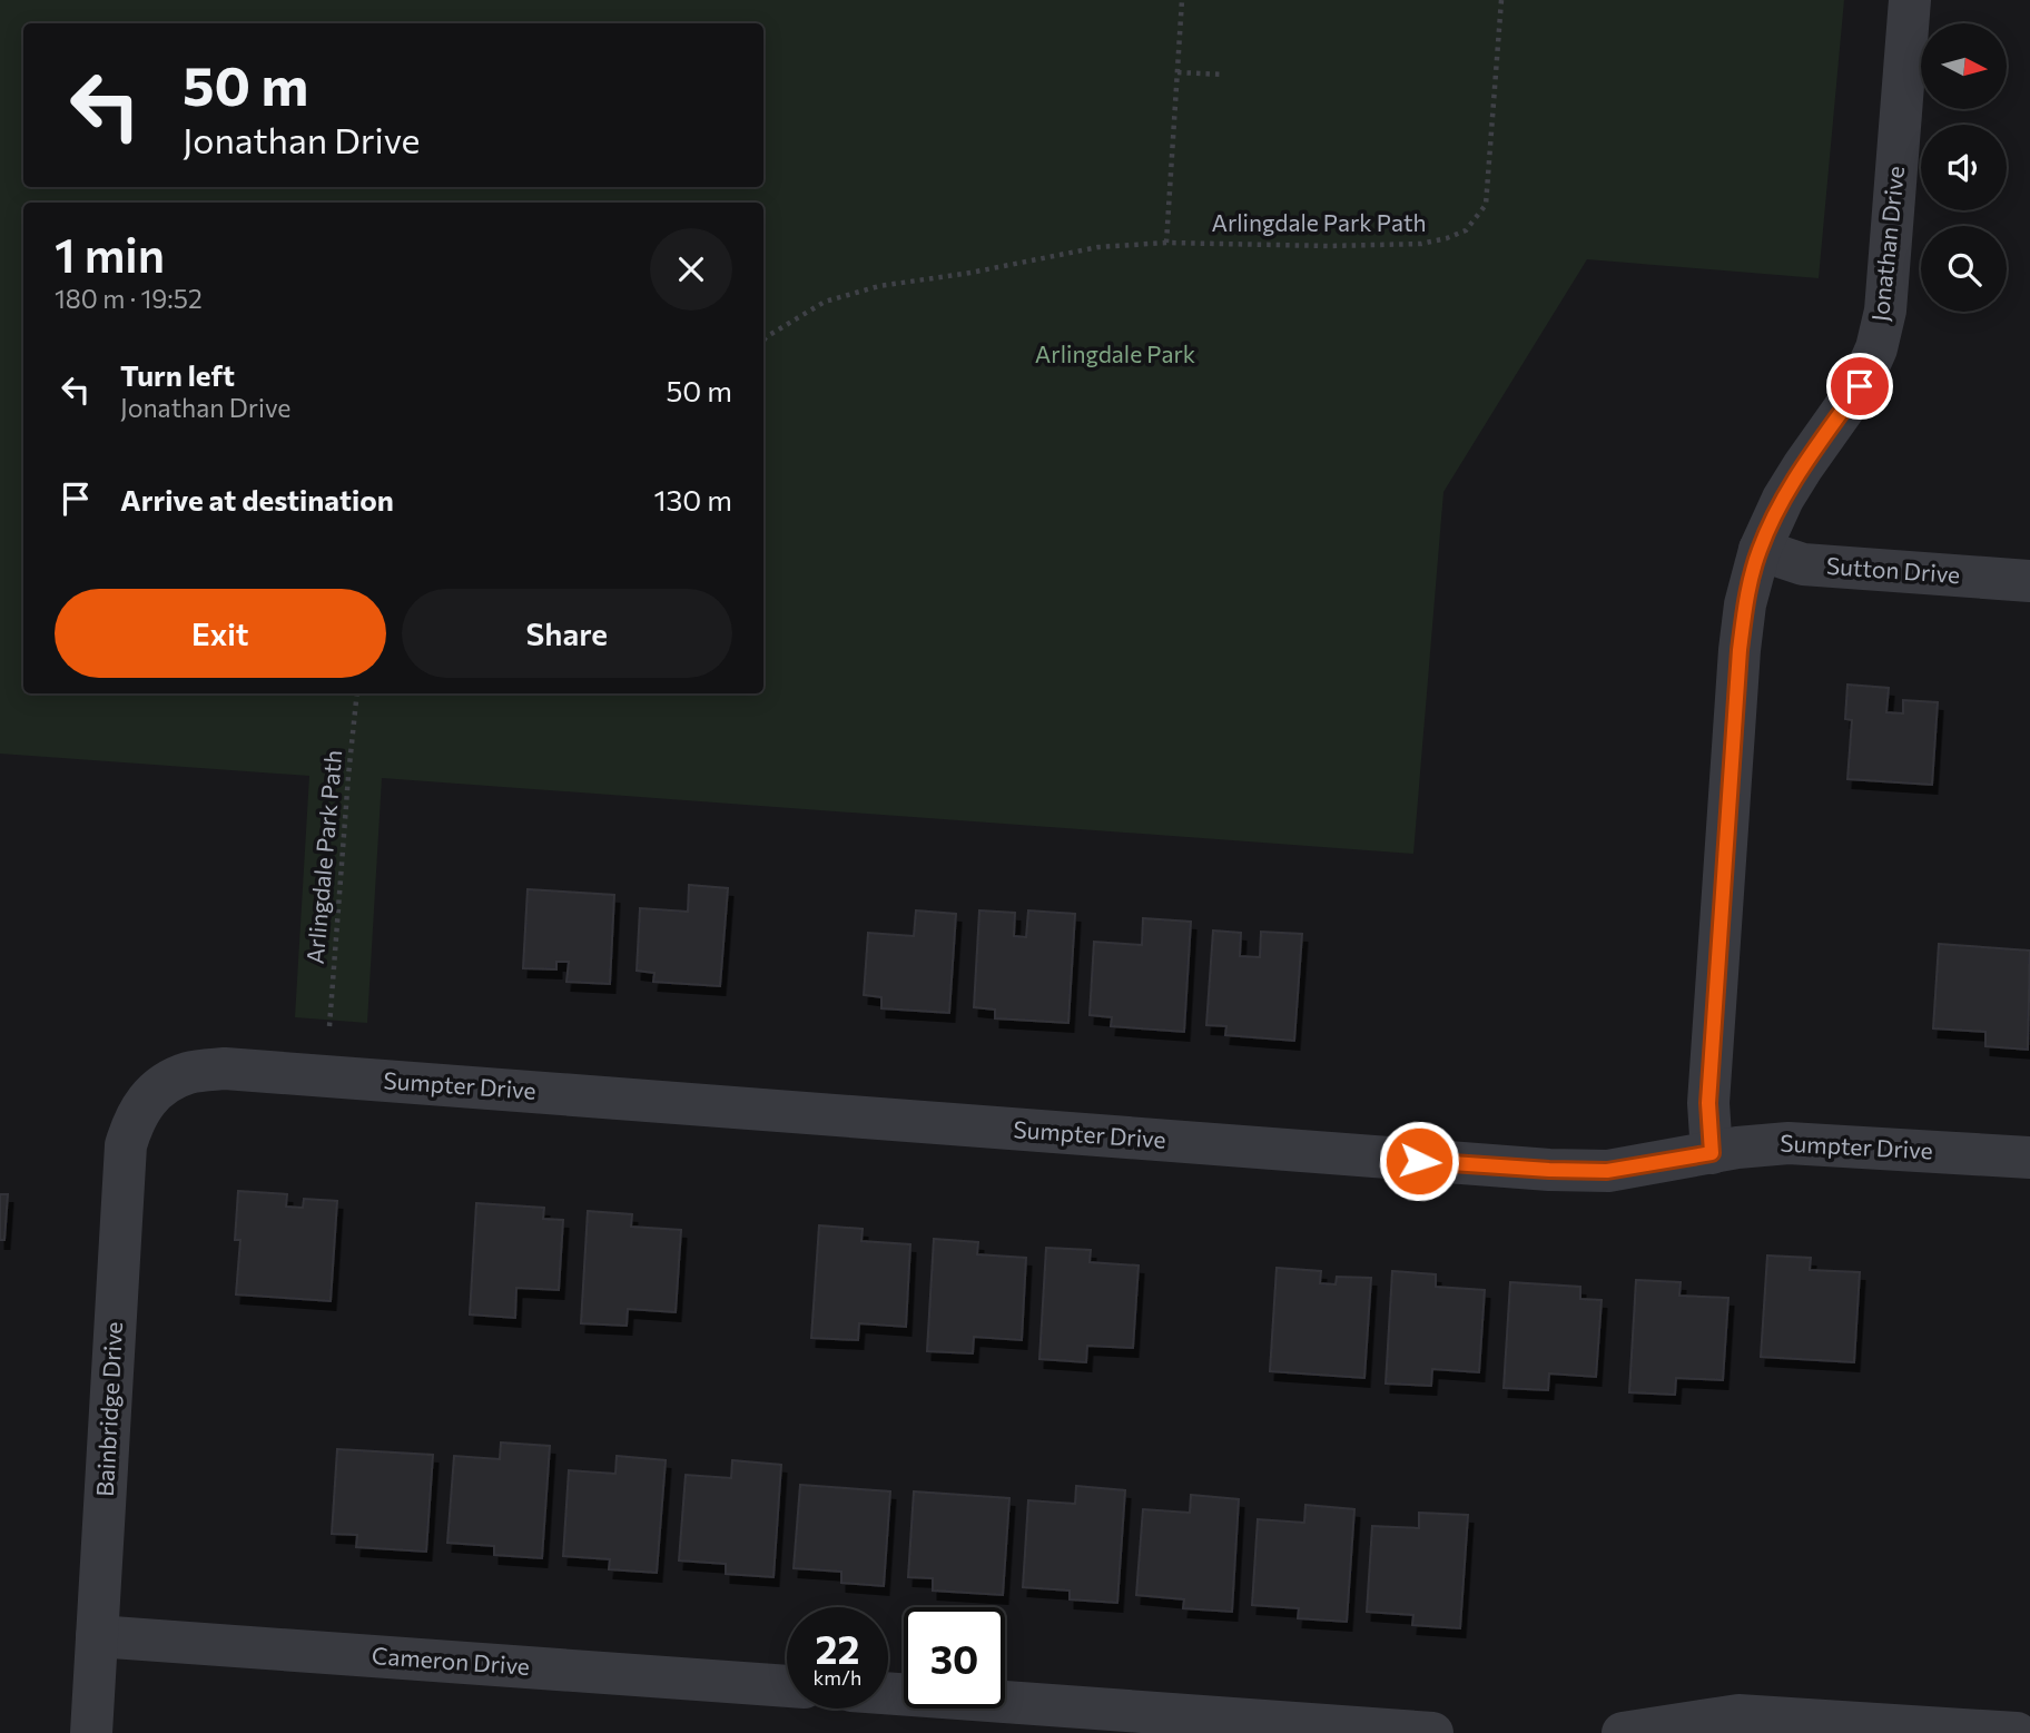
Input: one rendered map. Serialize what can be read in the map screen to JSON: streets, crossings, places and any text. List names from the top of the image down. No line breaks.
{"streets":{"street":["Jonathan Drive","Sutton Drive","Sumpter Drive","Bainbridge Drive","Cameron Drive"],"path":["Arlingdale Park Path"]},"crossings":[["Jonathan Drive","Sutton Drive"],["Jonathan Drive","Sumpter Drive"],["Sumpter Drive","Bainbridge Drive"],["Bainbridge Drive","Cameron Drive"]],"parks":["Arlingdale Park"],"north":"right","page":{"turn":["50 m","Jonathan Drive"],"heading":["1 min","180 m · 19:52"],"list":[{"name":"Turn left","note":"Jonathan Drive","value":"50 m"},{"name":"Arrive at destination","value":"130 m"}],"buttons":["Exit","Share"],"speed":"22 km/h","limit":"30"}}
